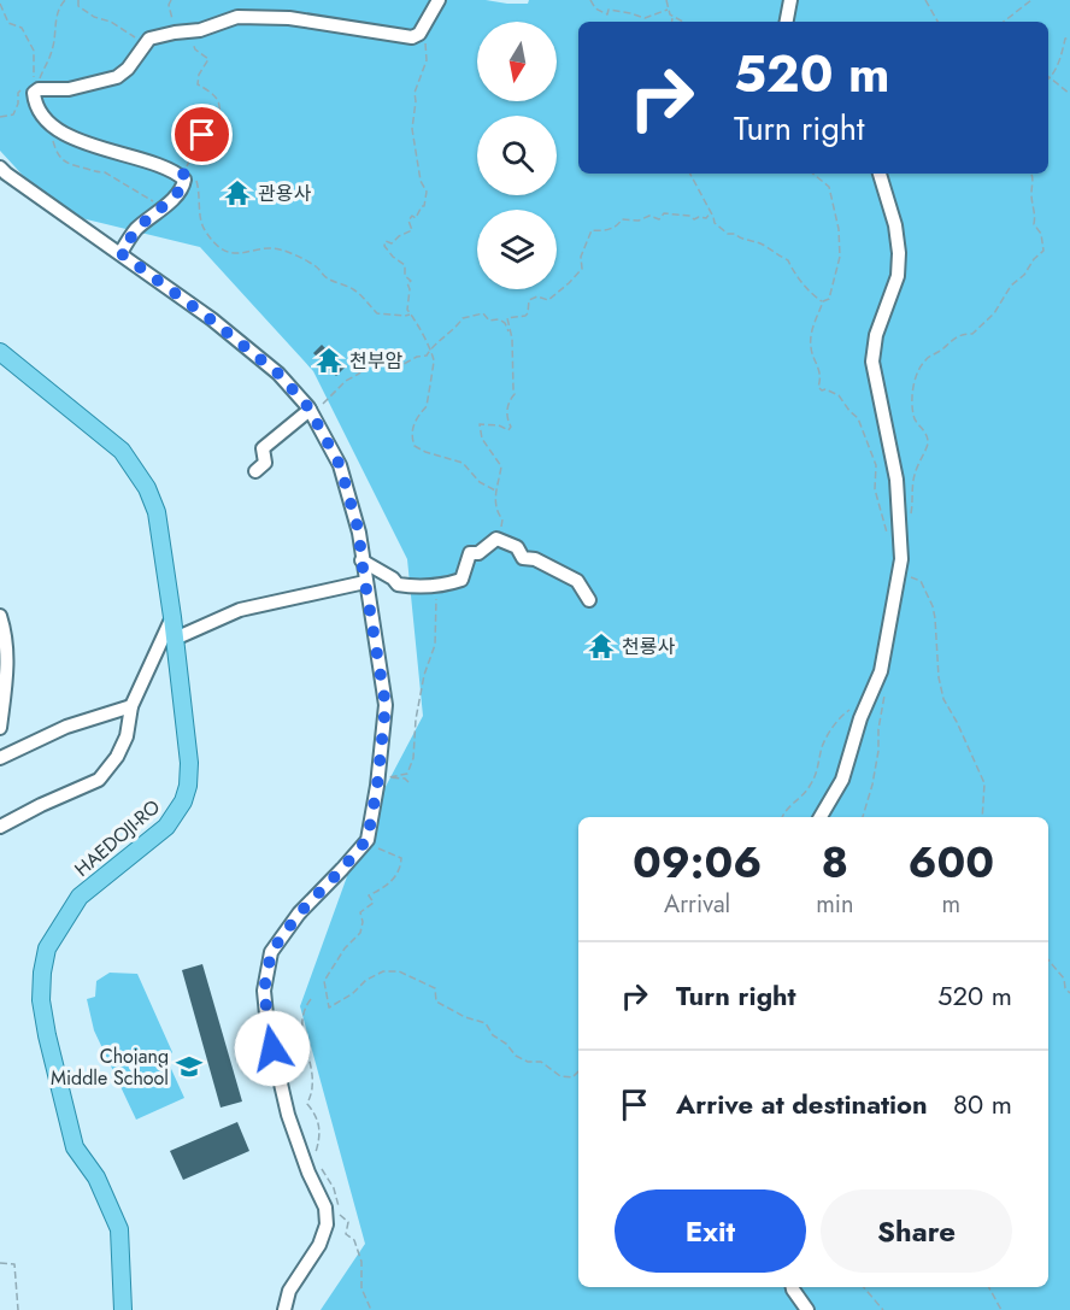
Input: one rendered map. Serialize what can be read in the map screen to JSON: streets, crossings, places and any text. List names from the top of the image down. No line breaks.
{"streets":{"main road":["HAEDOJI-RO"]},"places":{"temple":["관용사","천부암","천룡사"],"school or university":["Chojang Middle School"]},"north":"bottom","page":{"turn":["520 m","Turn right"],"eta":["09:06","Arrival","8","min","600","m"],"list":[{"name":"Turn right","value":"520 m"},{"name":"Arrive at destination","value":"80 m"}],"buttons":["Exit","Share"]}}
